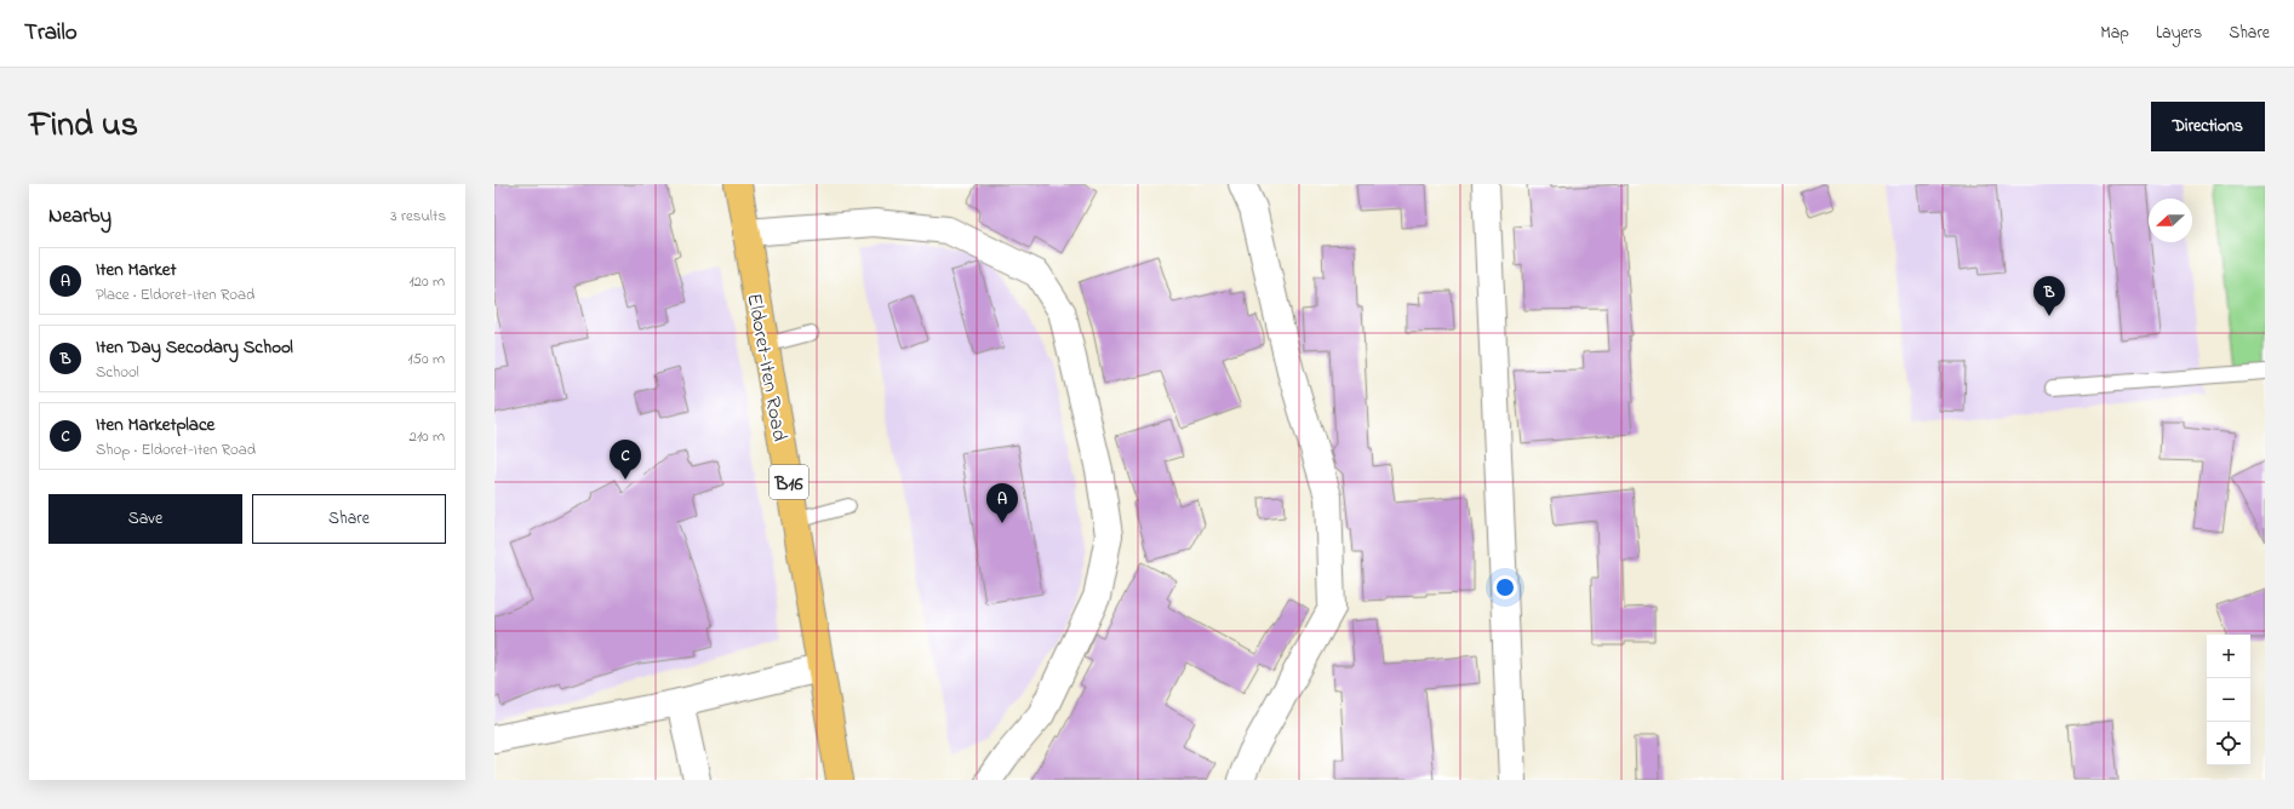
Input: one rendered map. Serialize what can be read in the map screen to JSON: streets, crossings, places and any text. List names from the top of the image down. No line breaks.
{"streets":{"main road":["Eldoret-Iten Road","B16"]},"north":"left","page":{"header":"Trailo","nav":["Map","Layers","Share"],"title":"Find us","buttons":["Directions",["Save","Share"]],"heading":["Nearby","3 results"],"list":[{"mark":"A","name":"Iten Market","note":"Place · Eldoret-Iten Road","value":"120 m"},{"mark":"B","name":"Iten Day Secodary School","note":"School","value":"150 m"},{"mark":"C","name":"Iten Marketplace","note":"Shop · Eldoret-Iten Road","value":"210 m"}],"pins":["B","C","A"],"map_buttons":["+","−"]}}
